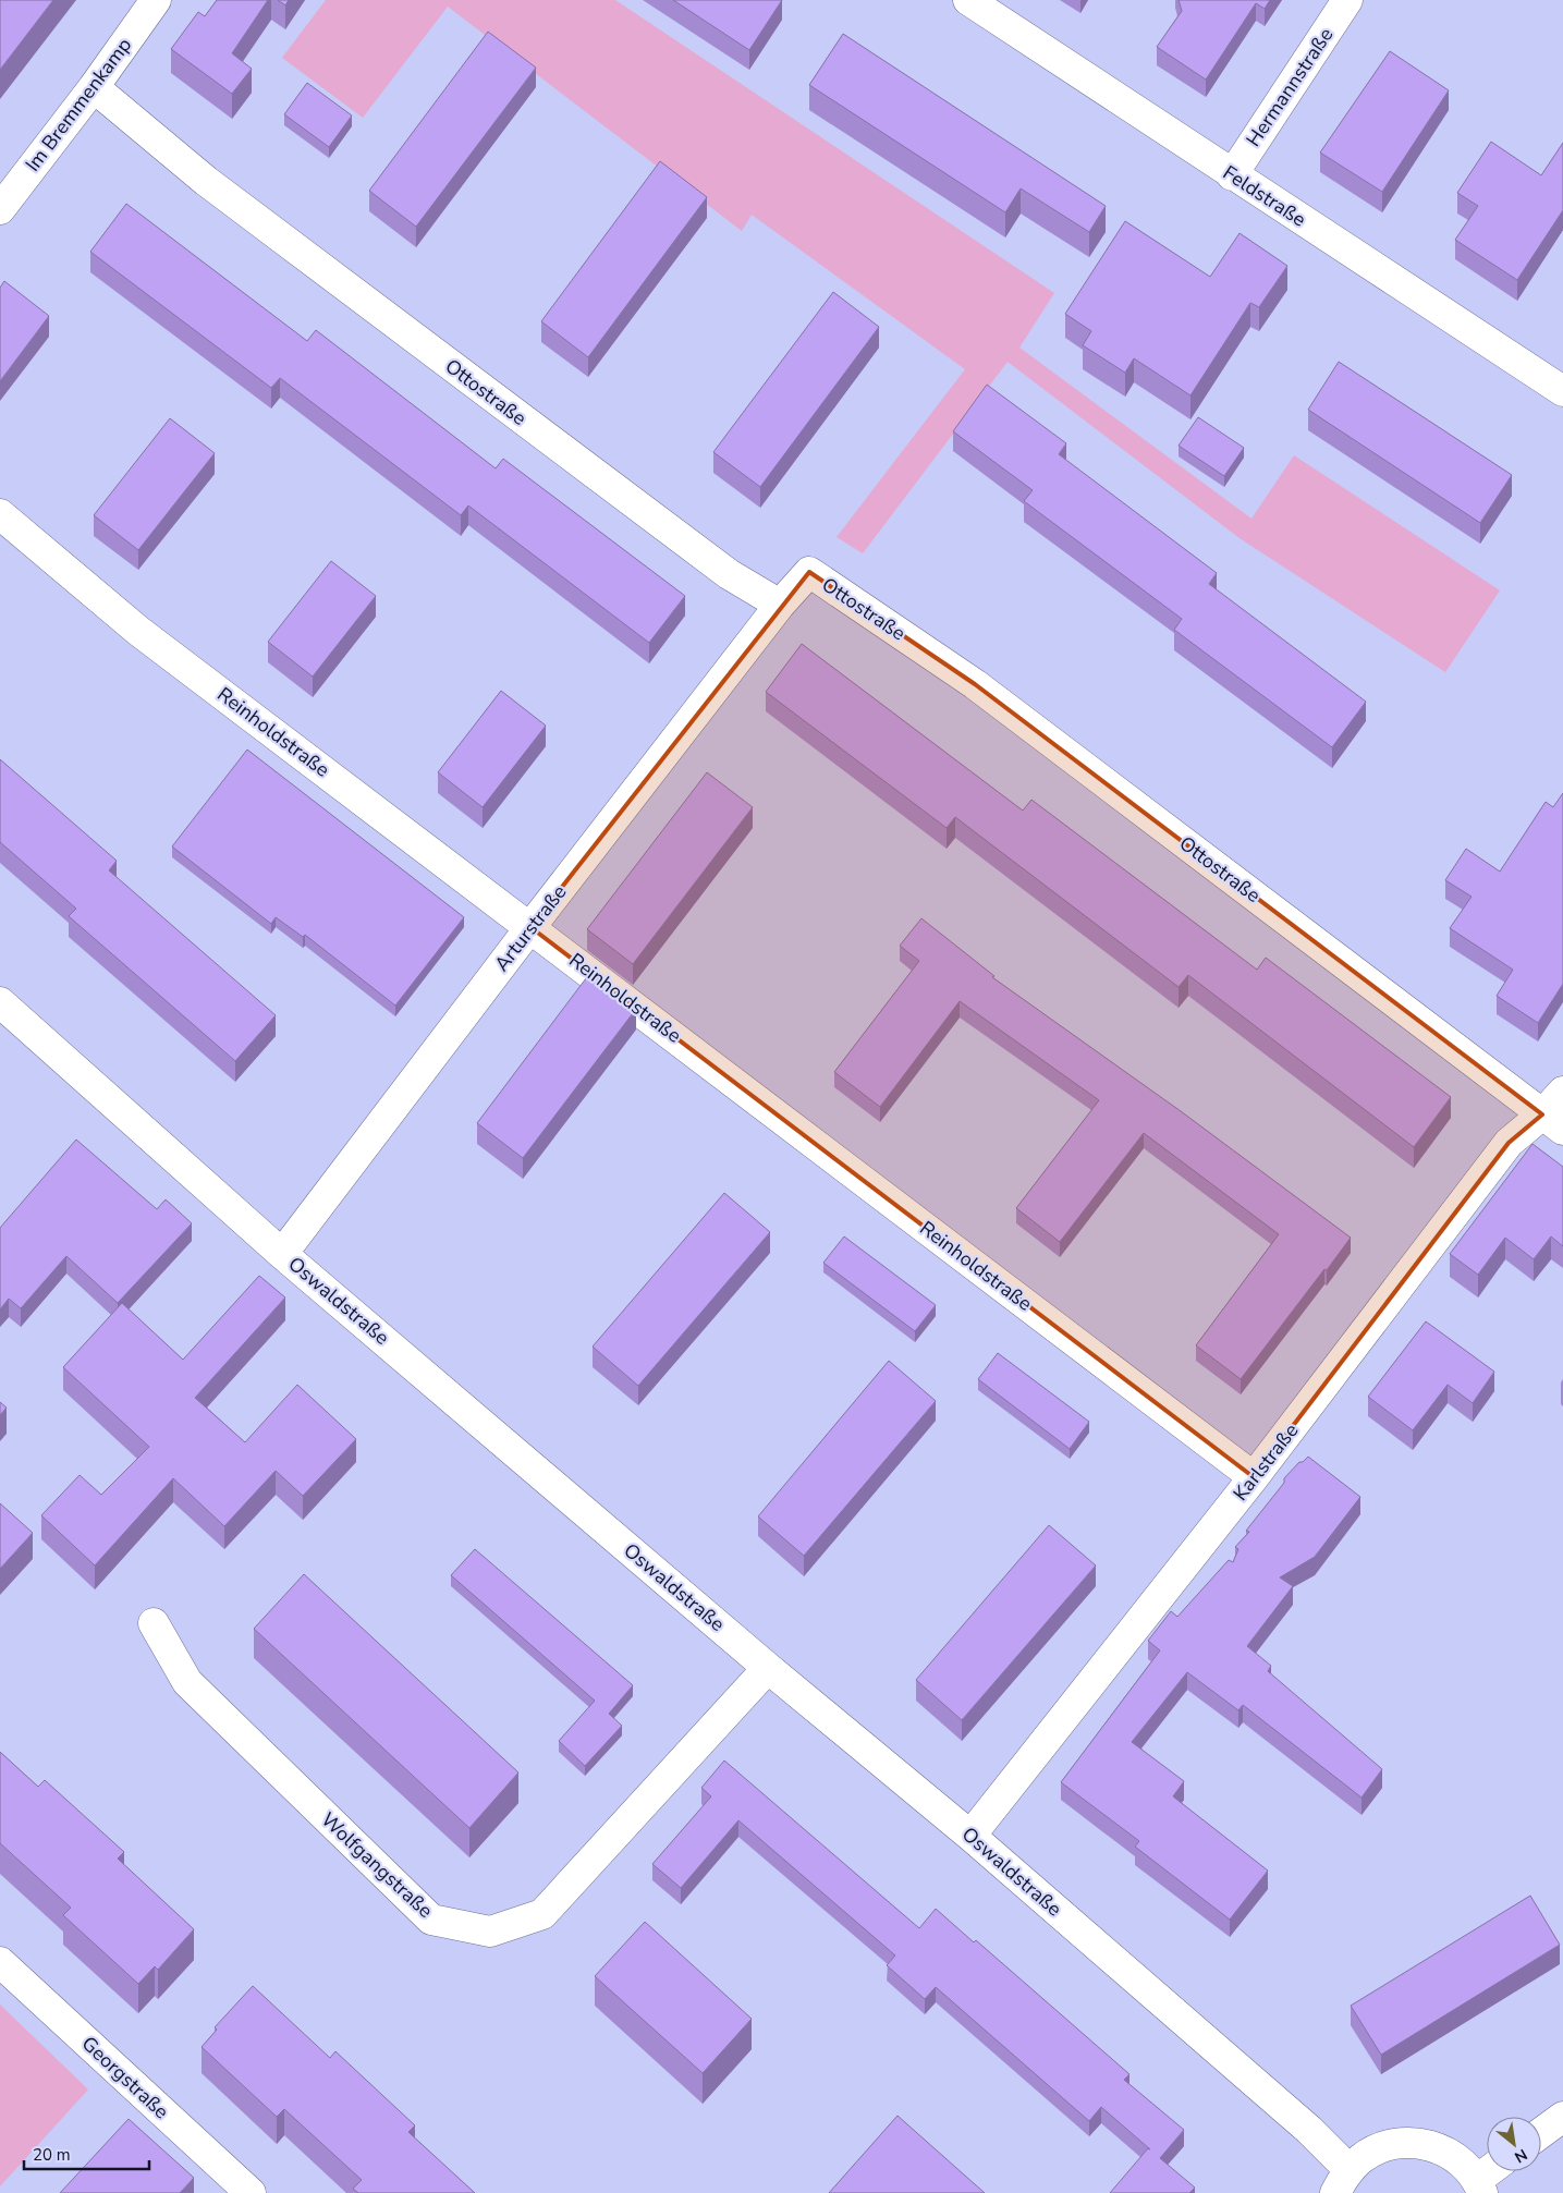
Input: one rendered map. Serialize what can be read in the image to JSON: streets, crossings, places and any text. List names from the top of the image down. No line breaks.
{"streets":{"street":["Hermannstraße","Im Bremmenkamp","Feldstraße","Ottostraße","Reinholdstraße","Arturstraße","Oswaldstraße","Karlstraße","Wolfgangstraße","Georgstraße"]},"crossings":[["Hermannstraße","Feldstraße"],["Im Bremmenkamp","Ottostraße"],["Ottostraße","Arturstraße"],["Ottostraße","Karlstraße"],["Reinholdstraße","Arturstraße"],["Reinholdstraße","Karlstraße"],["Arturstraße","Oswaldstraße"],["Oswaldstraße","Karlstraße"],["Oswaldstraße","Wolfgangstraße"]],"scale_bar":"20 m","north":"bottom right"}
